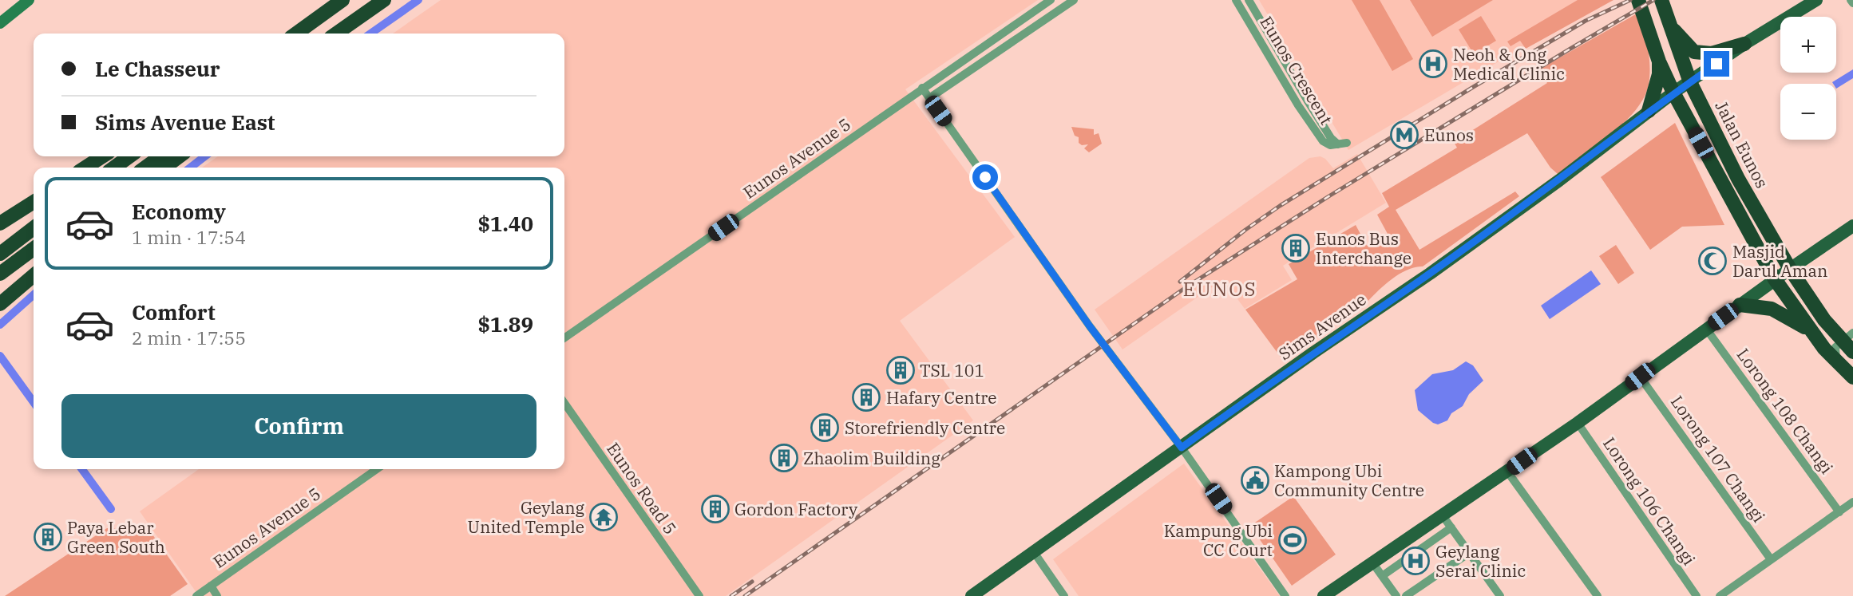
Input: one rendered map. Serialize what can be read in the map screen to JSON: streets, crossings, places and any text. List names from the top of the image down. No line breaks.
{"streets":{"highway":["Jalan Eunos"],"main road":["Sims Avenue"],"street":["Eunos Crescent","Eunos Avenue 5","Lorong 108 Changi","Lorong 107 Changi","Eunos Road 5","Lorong 106 Changi"]},"crossings":[["Jalan Eunos","Sims Avenue"]],"districts":["EUNOS"],"places":{"hospital":["Neoh & Ong Medical Clinic","Geylang Serai Clinic"],"metro station":["Eunos"],"building":["Eunos Bus Interchange","TSL 101","Hafary Centre","Storefriendly Centre","Zhaolim Building","Gordon Factory","Paya Lebar Green South"],"mosque":["Masjid Darul Aman"],"public building":["Kampong Ubi Community Centre"],"temple":["Geylang United Temple"],"sports":["Kampung Ubi CC Court"]},"page":{"map_buttons":["+","−"],"banner":["Le Chasseur","Sims Avenue East"],"list":[{"name":"Economy","note":"1 min · 17:54","value":"$1.40"},{"name":"Comfort","note":"2 min · 17:55","value":"$1.89"}],"buttons":"Confirm"}}
